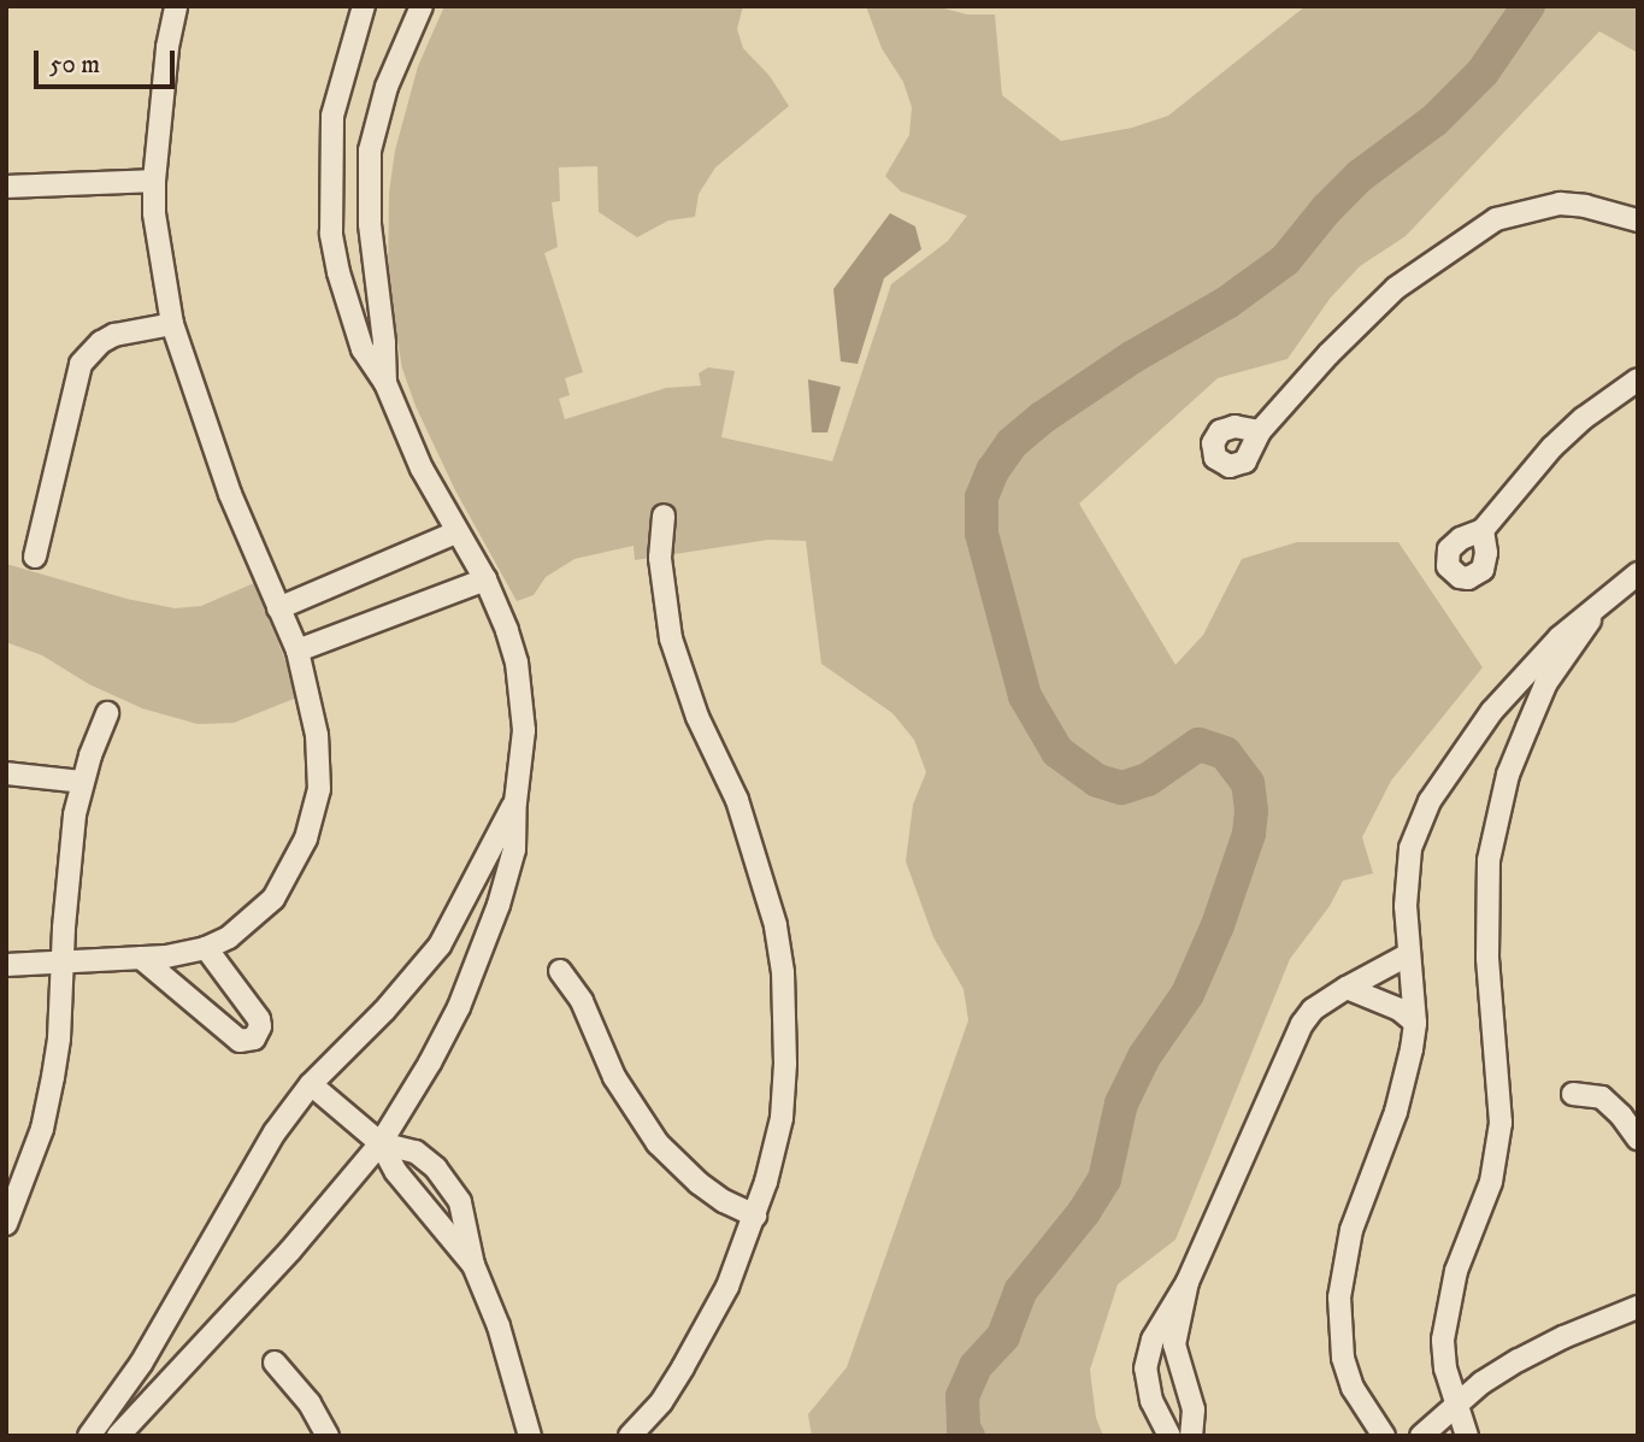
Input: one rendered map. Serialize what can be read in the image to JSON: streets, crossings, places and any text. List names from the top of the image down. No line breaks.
{"scale_bar":"50 m"}
